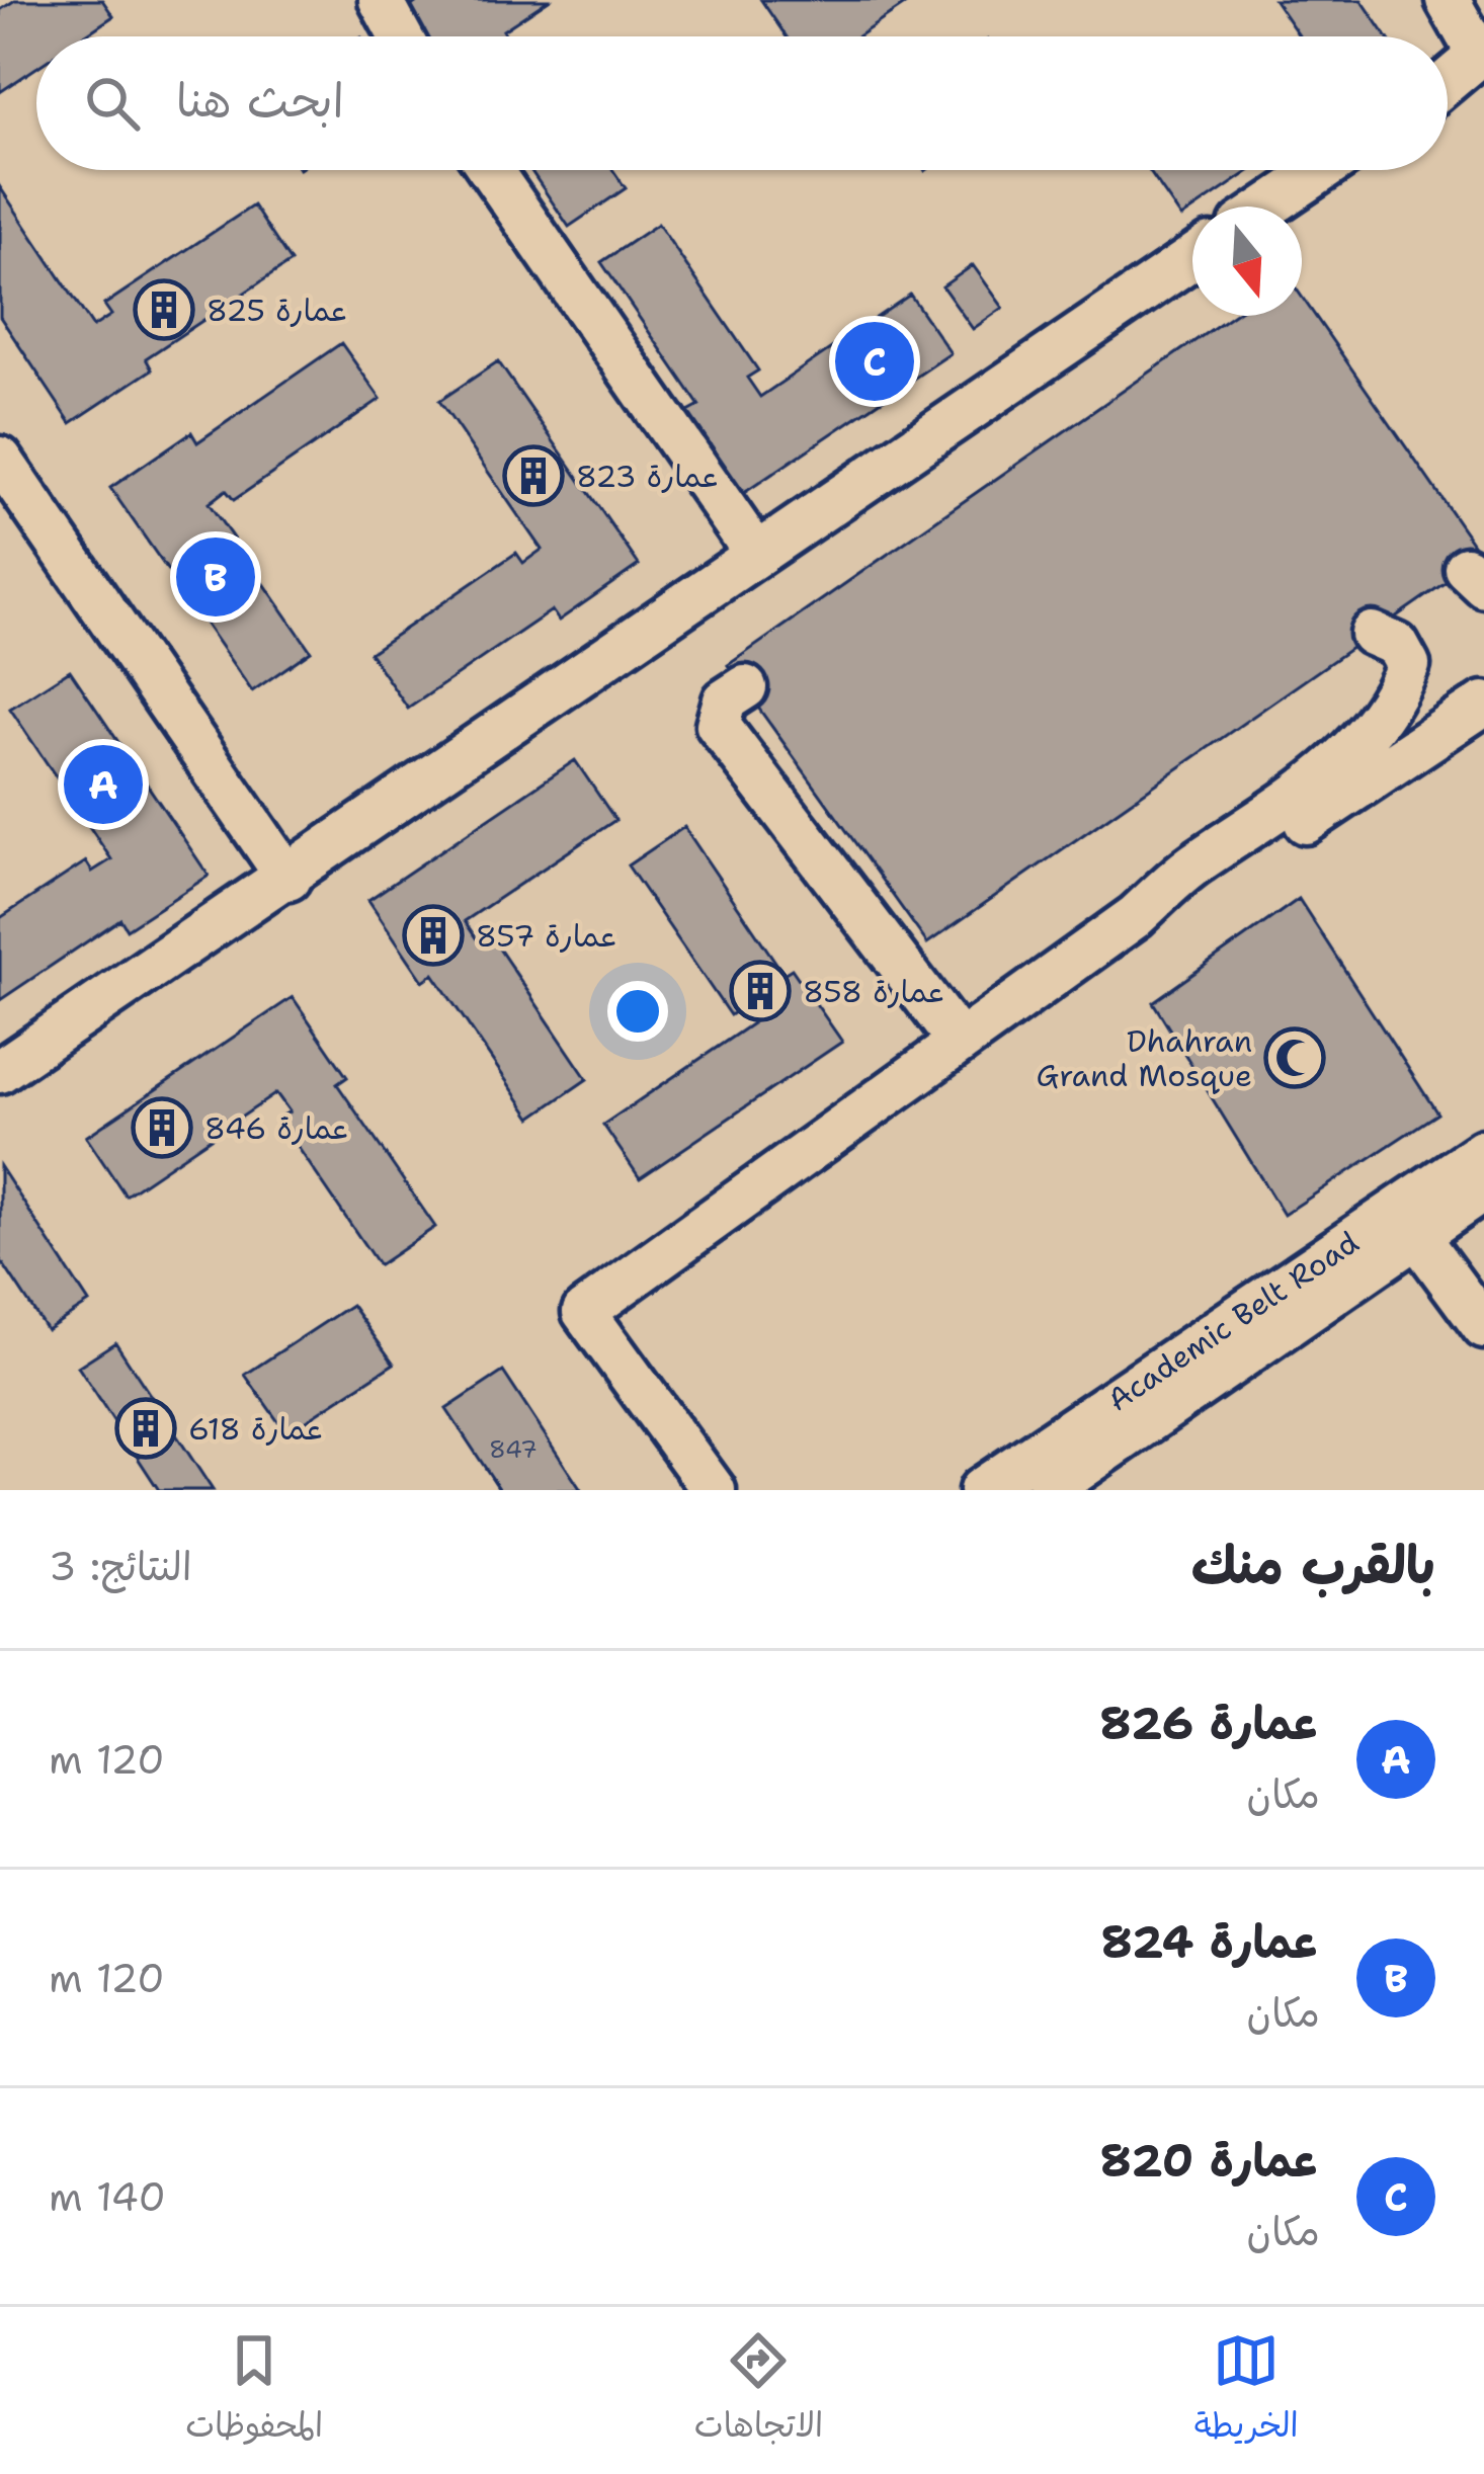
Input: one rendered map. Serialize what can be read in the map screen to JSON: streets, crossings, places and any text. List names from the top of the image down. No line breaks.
{"streets":{"street":["Academic Belt Road"]},"places":{"building":["عمارة 825","عمارة 823","عمارة 857","عمارة 858","عمارة 846","عمارة 618"],"mosque":["Dhahran Grand Mosque"]},"house_numbers":["847"],"north":"bottom","page":{"search":"ابحث هنا","pins":["C","B","A"],"heading":["بالقرب منك","النتائج: 3"],"list":[{"mark":"A","name":"عمارة 826","note":"مكان","value":"120 m"},{"mark":"B","name":"عمارة 824","note":"مكان","value":"120 m"},{"mark":"C","name":"عمارة 820","note":"مكان","value":"140 m"}],"nav":["الخريطة","الاتجاهات","المحفوظات"]}}
